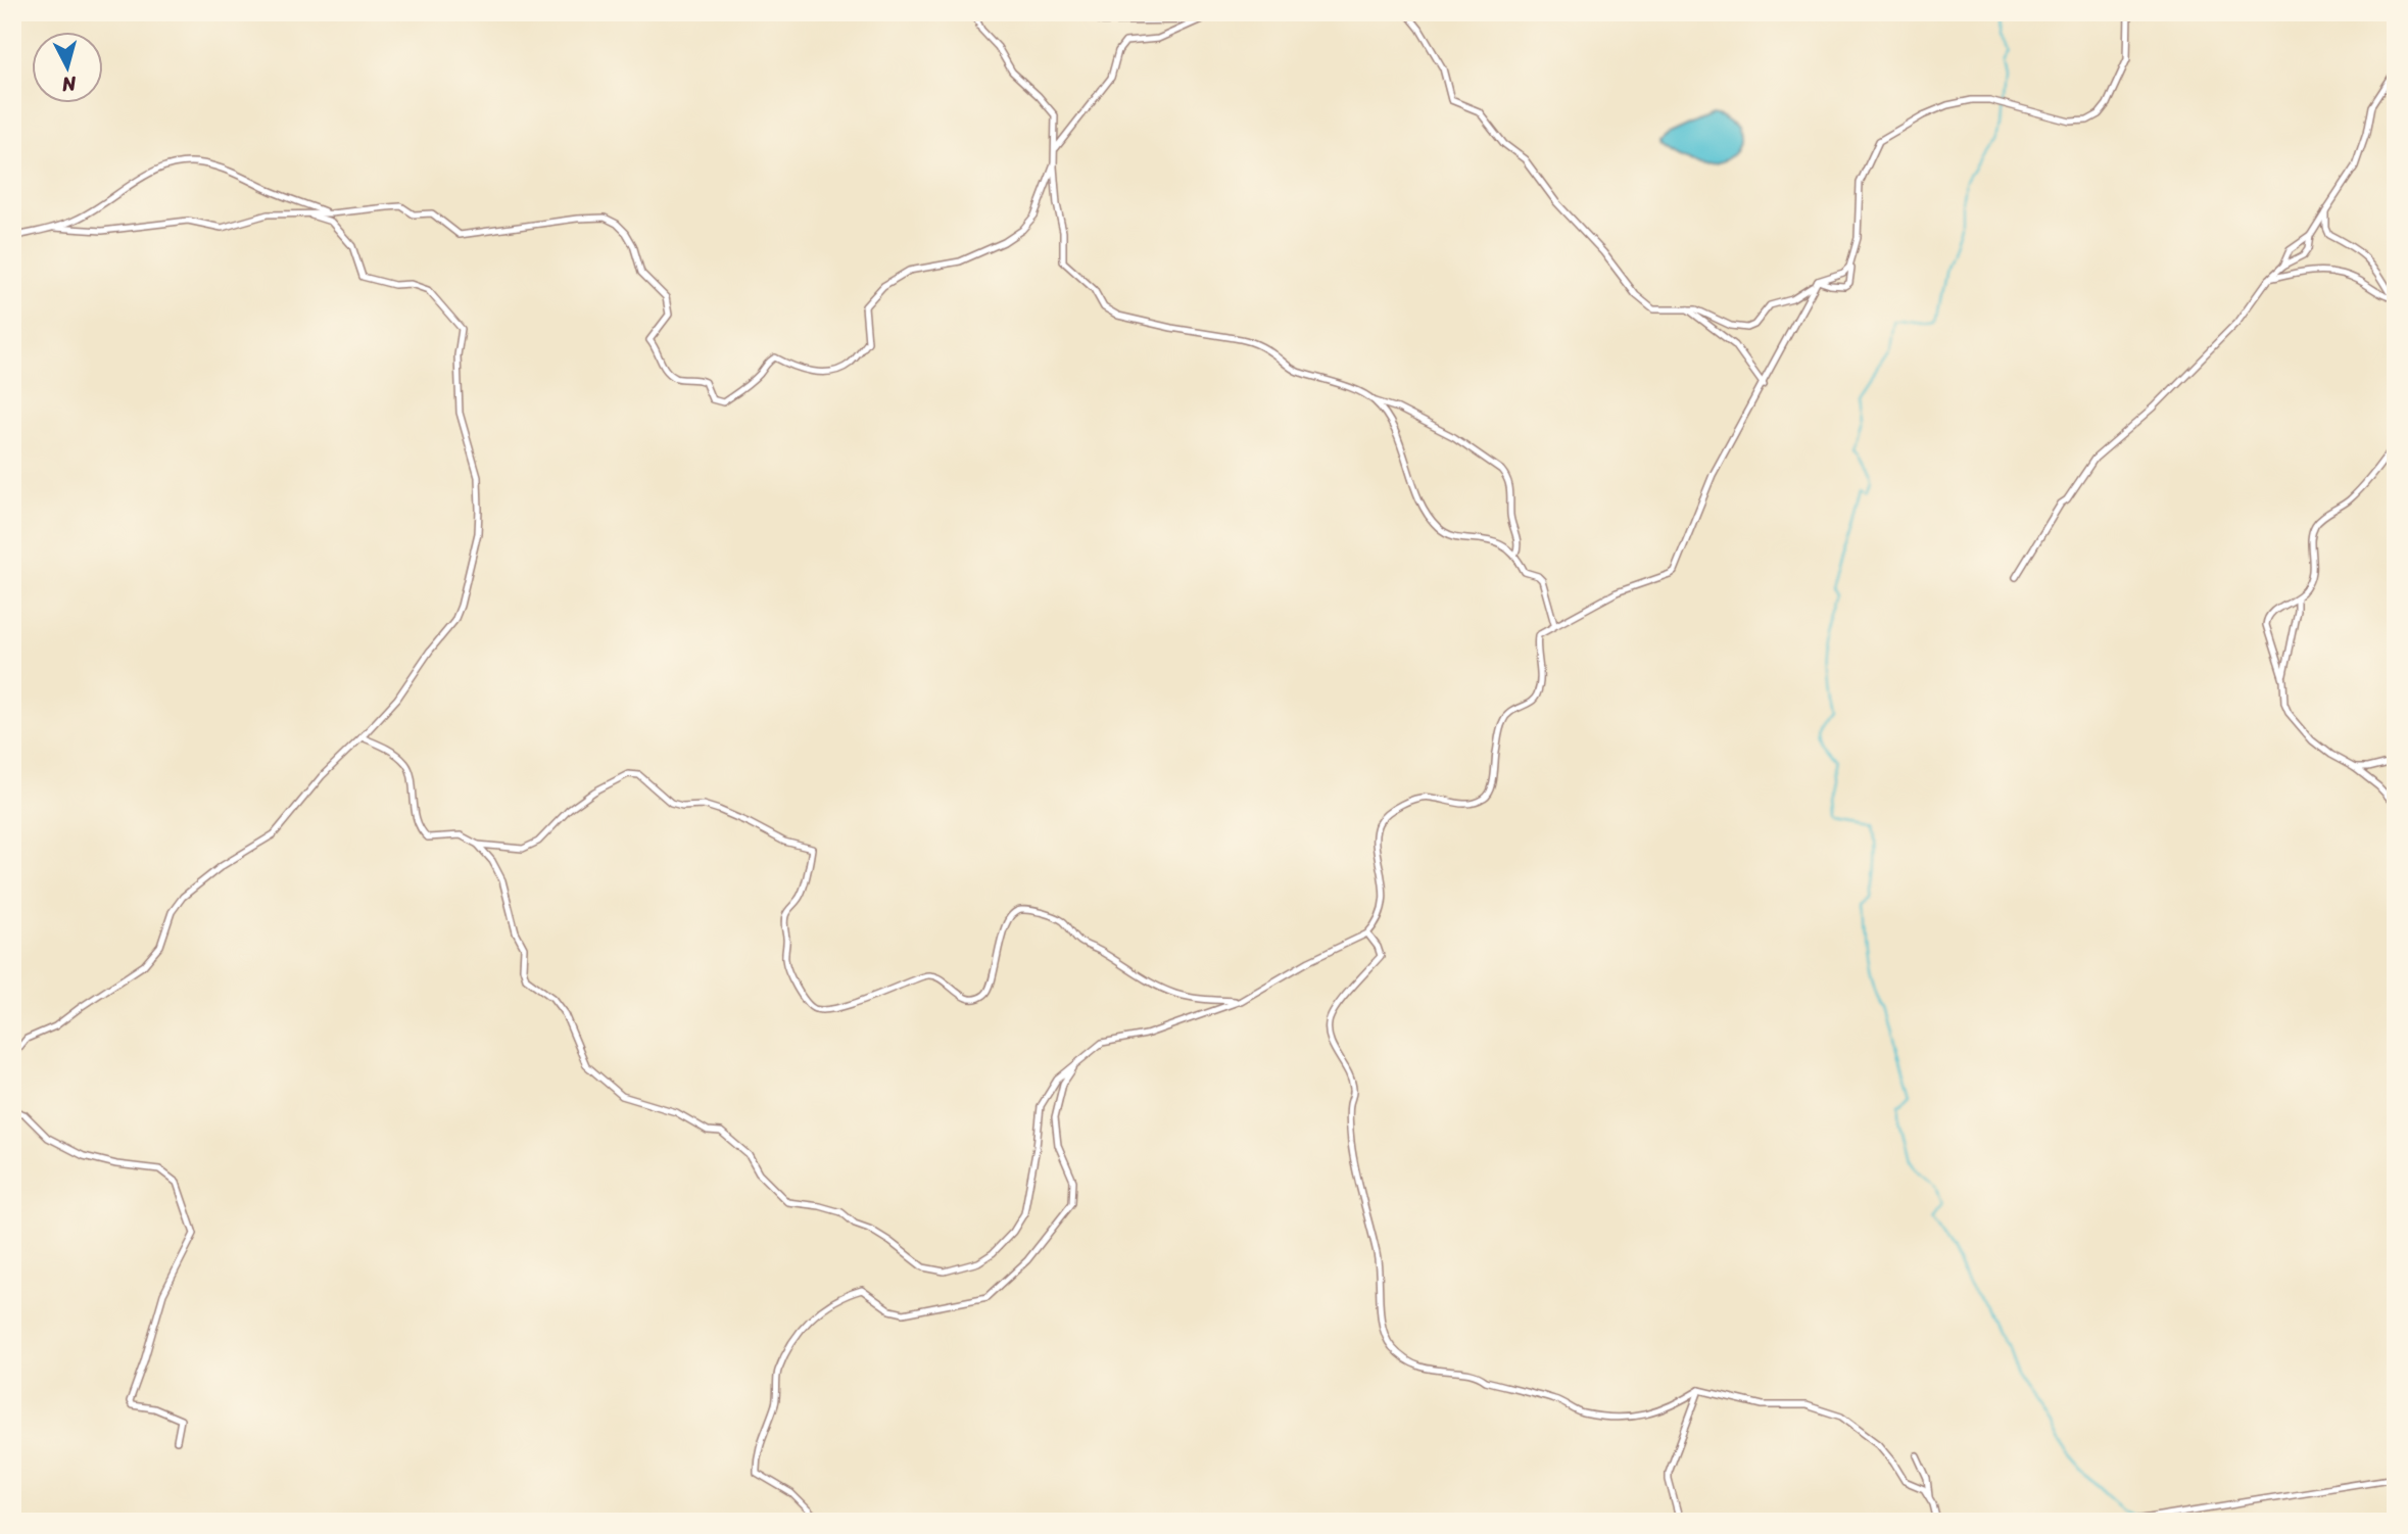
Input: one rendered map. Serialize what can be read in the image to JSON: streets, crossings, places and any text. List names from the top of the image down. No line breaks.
{"north":"bottom"}
